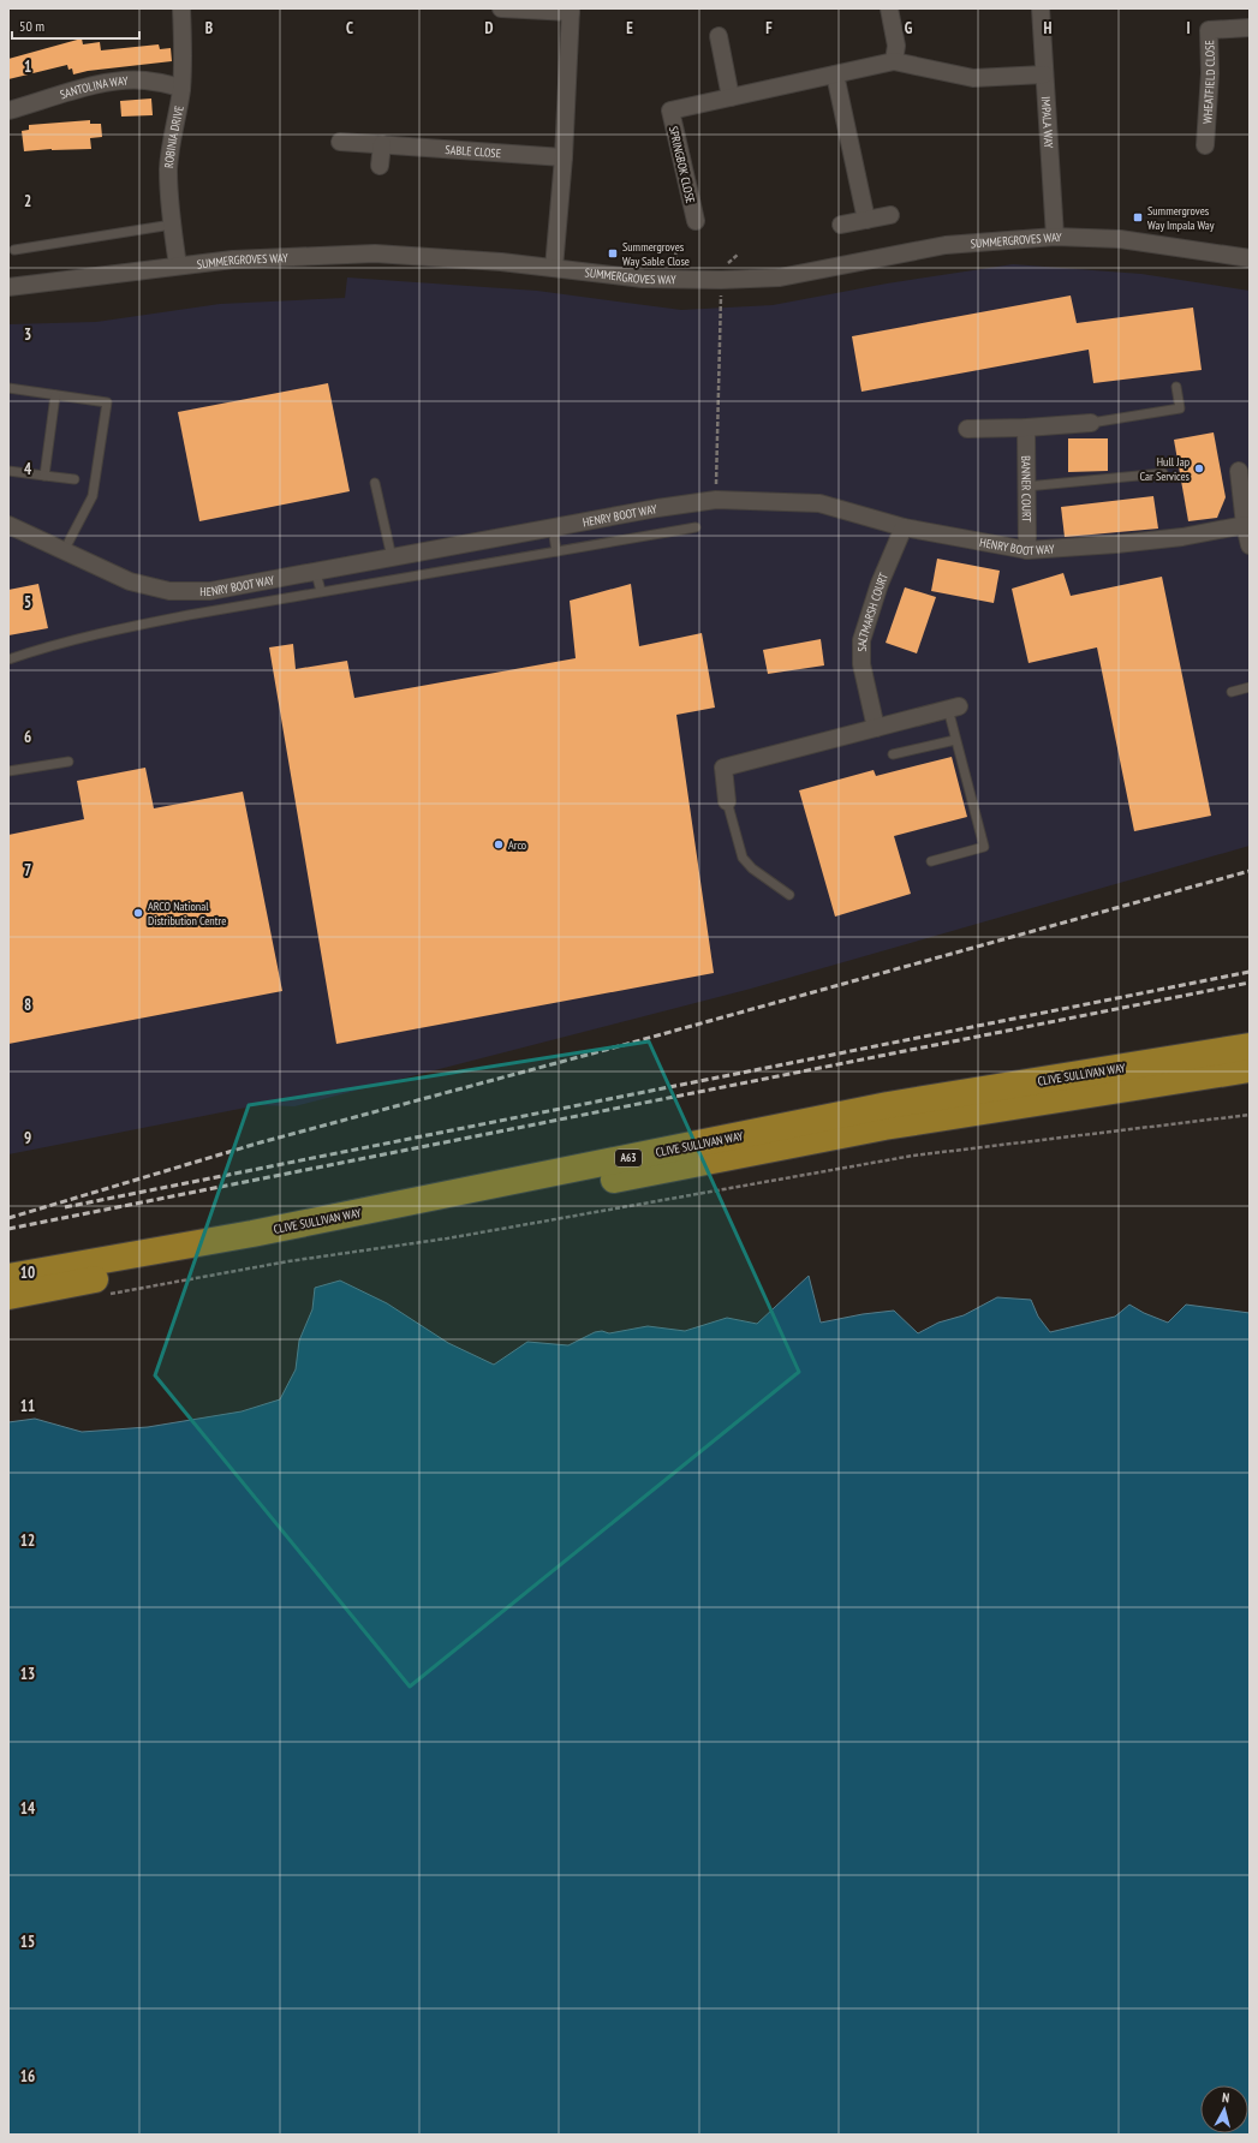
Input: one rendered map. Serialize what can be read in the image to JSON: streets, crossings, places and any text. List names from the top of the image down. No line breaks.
{"streets":{"highway":["CLIVE SULLIVAN WAY","A63"],"street":["WHEATFIELD CLOSE","SANTOLINA WAY","IMPALA WAY","ROBINIA DRIVE","SABLE CLOSE","SPRINGBOK CLOSE","SUMMERGROVES WAY","BANNER COURT","HENRY BOOT WAY","SALTMARSH COURT"]},"crossings":[["SANTOLINA WAY","ROBINIA DRIVE"],["IMPALA WAY","SPRINGBOK CLOSE"],["IMPALA WAY","SUMMERGROVES WAY"],["ROBINIA DRIVE","SUMMERGROVES WAY"],["BANNER COURT","HENRY BOOT WAY"],["HENRY BOOT WAY","SALTMARSH COURT"]],"places":{"transit":["Summergroves Way Impala Way","Summergroves Way Sable Close"],"other":["Hull Jap Car Services","Arco","ARCO National Distribution Centre"]},"scale_bar":"50 m","north":"top","grid":{"columns":["B","C","D","E","F","G","H","I"],"rows":["1","2","3","4","5","6","7","8","9","10","11","12","13","14","15","16"]}}
